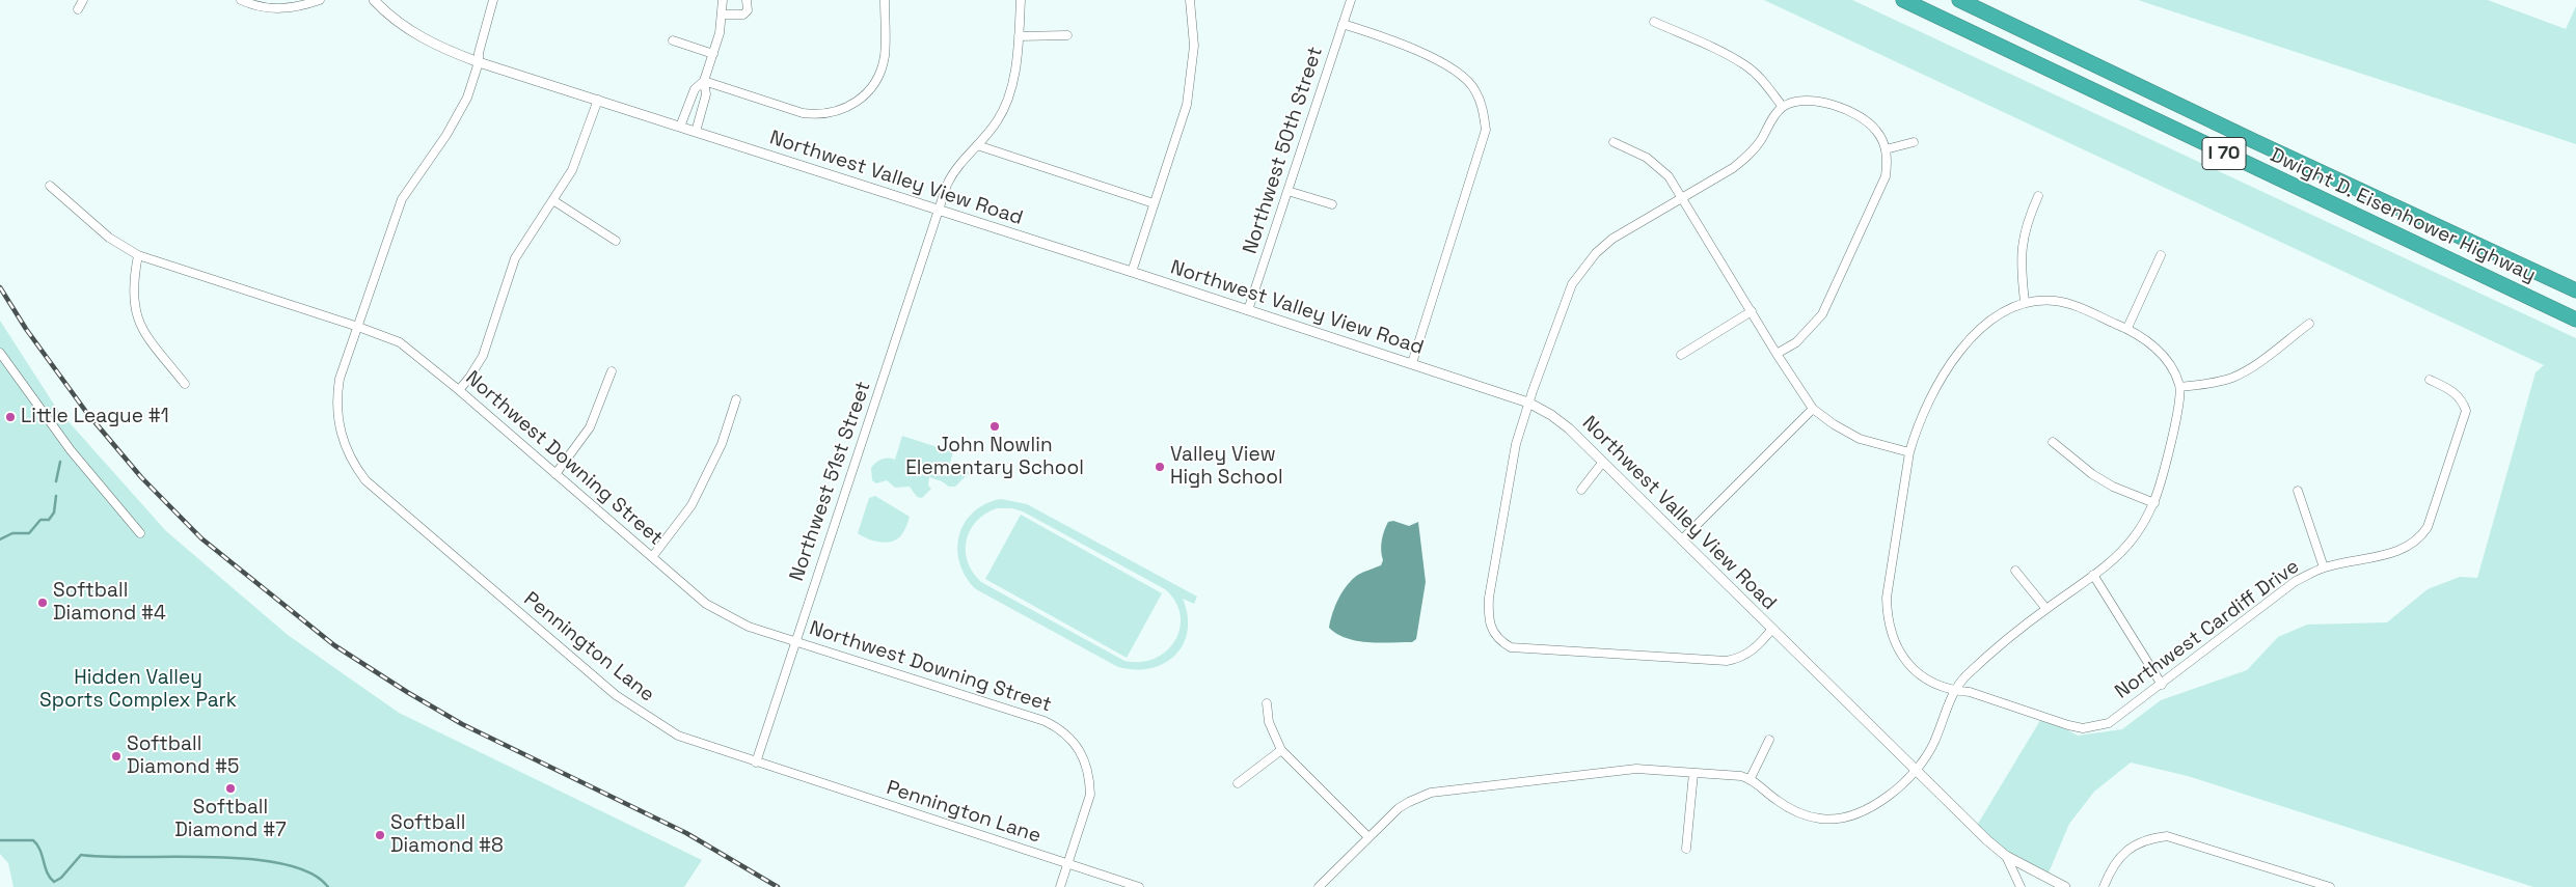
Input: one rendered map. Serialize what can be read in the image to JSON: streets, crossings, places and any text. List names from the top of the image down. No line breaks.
{"streets":{"highway":["I 70","Dwight D. Eisenhower Highway"],"street":["Northwest 50th Street","Northwest Valley View Road","Northwest Downing Street","Northwest 51st Street","Northwest Cardiff Drive","Pennington Lane"]},"crossings":[["Northwest 50th Street","Northwest Valley View Road"],["Northwest Valley View Road","Northwest 51st Street"],["Northwest Valley View Road","Pennington Lane"],["Northwest Downing Street","Northwest 51st Street"],["Northwest Downing Street","Pennington Lane"],["Northwest 51st Street","Pennington Lane"]],"parks":["Hidden Valley Sports Complex Park"],"places":["Little League #1","John Nowlin Elementary School","Valley View High School","Softball Diamond #4","Softball Diamond #5","Softball Diamond #7","Softball Diamond #8"]}
